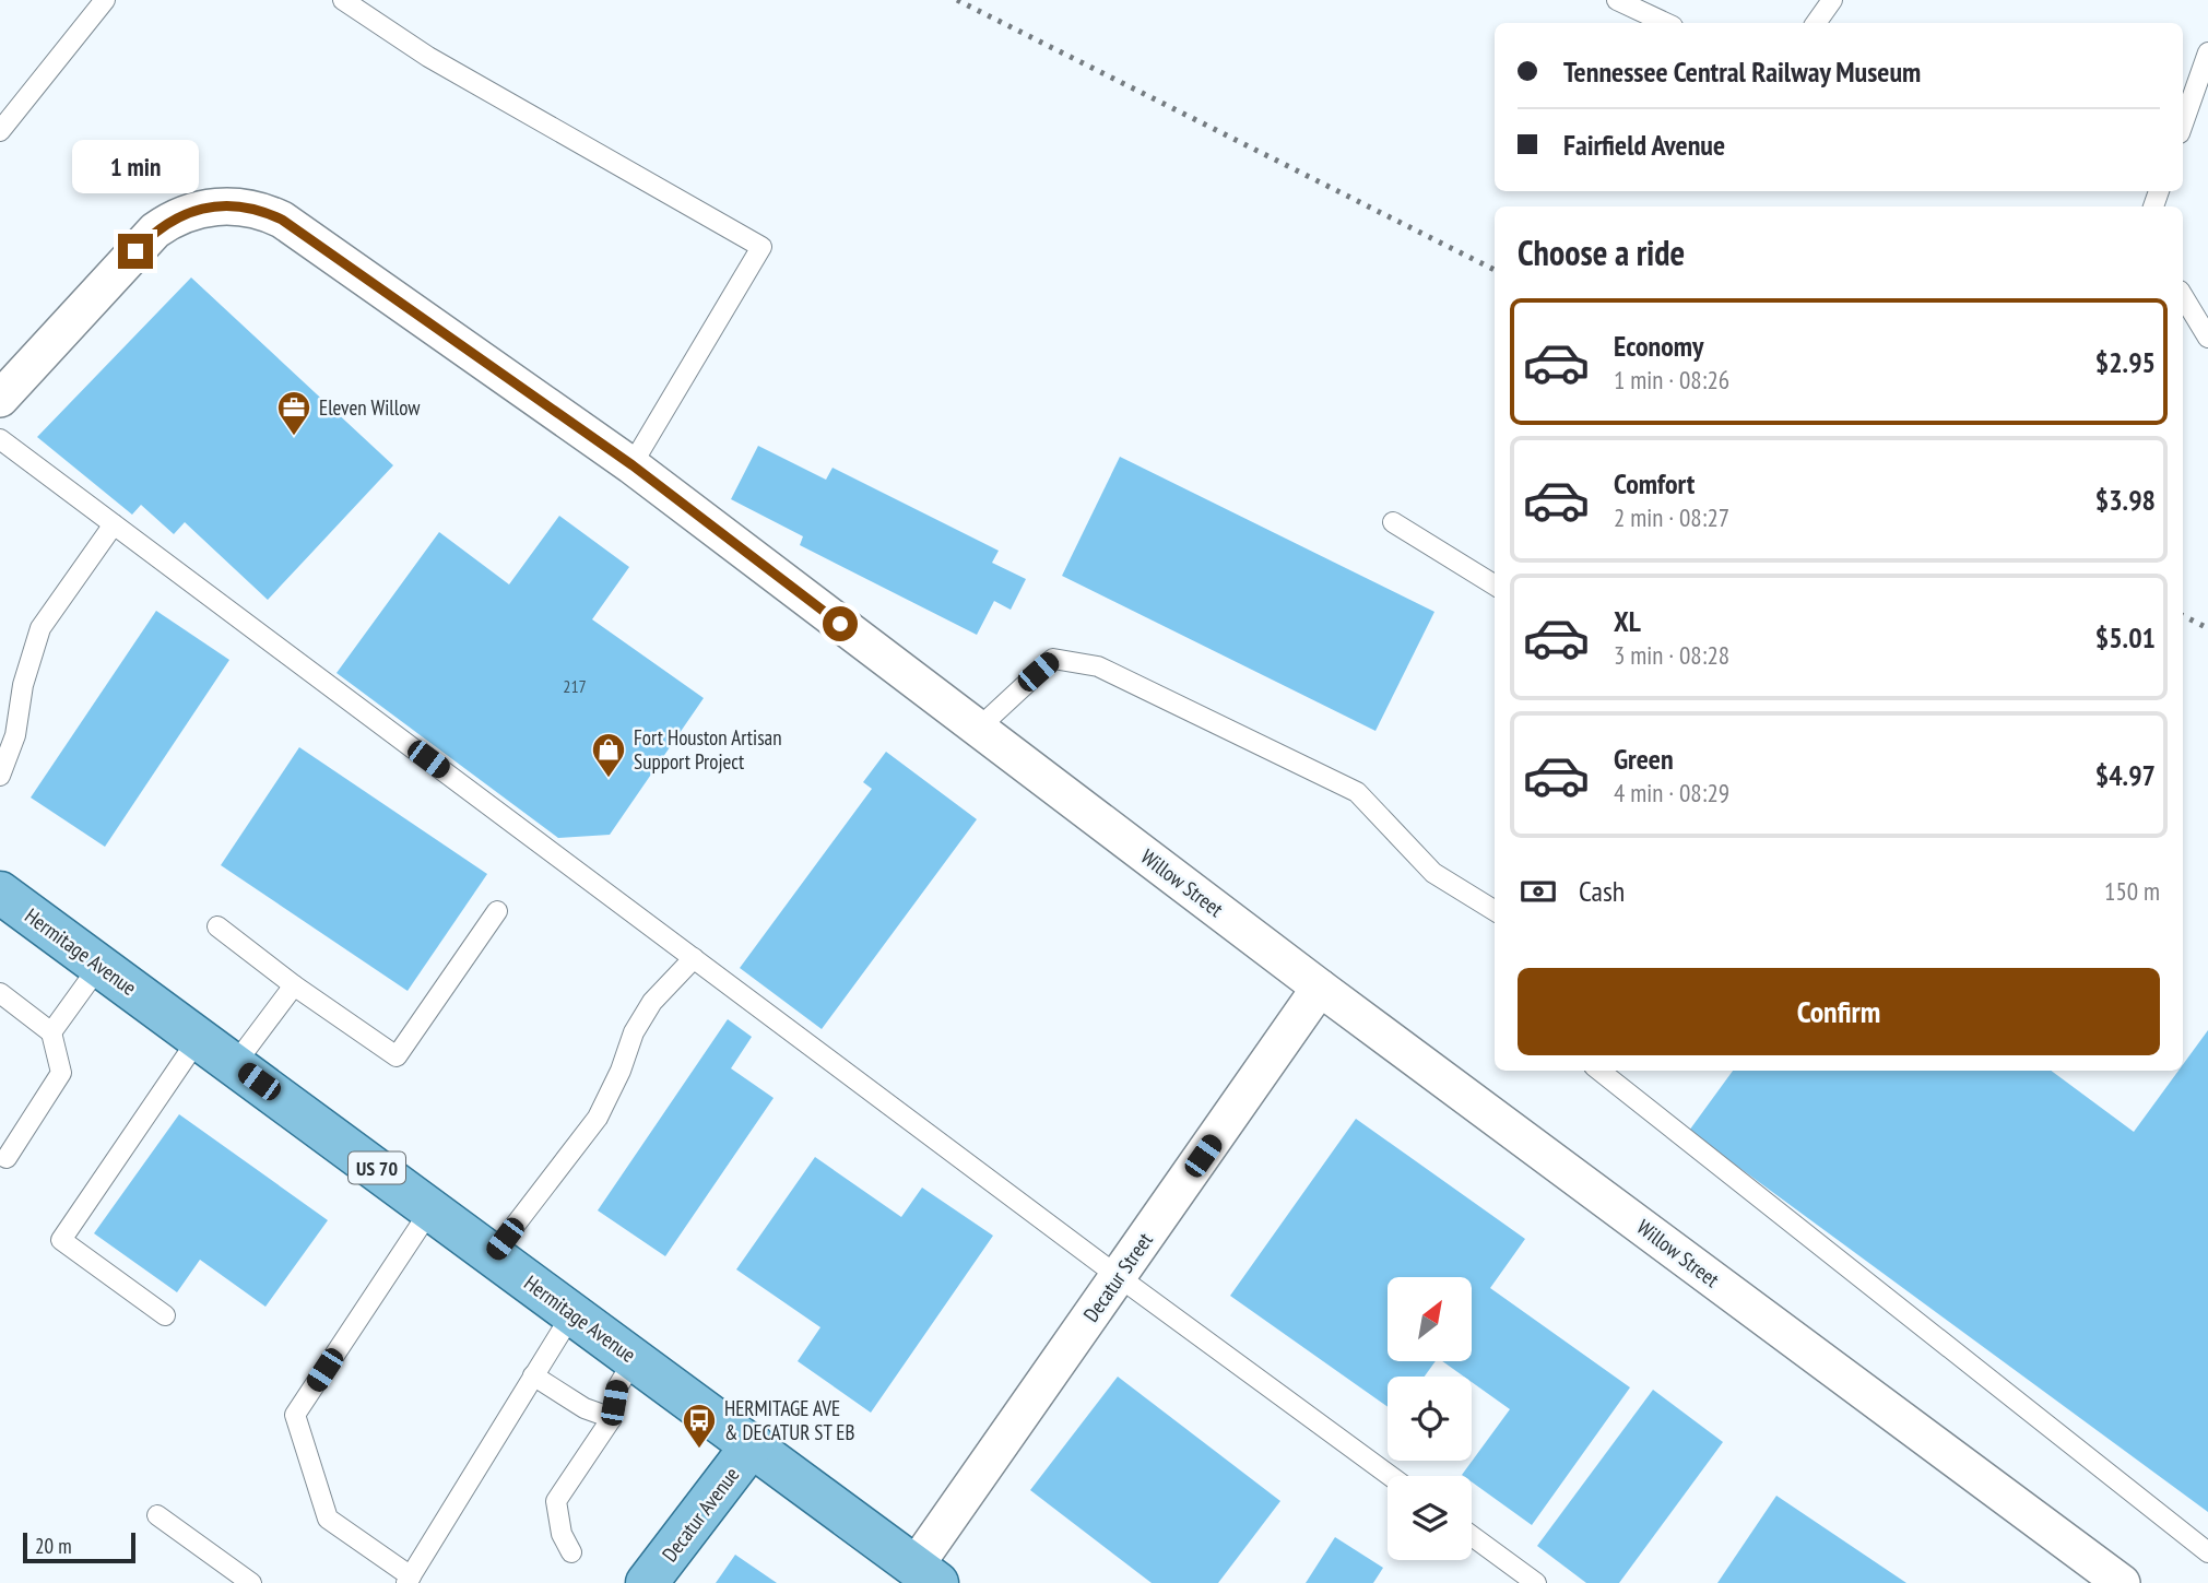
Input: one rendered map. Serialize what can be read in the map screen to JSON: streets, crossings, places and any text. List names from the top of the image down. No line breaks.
{"streets":{"main road":["Hermitage Avenue","US 70","Decatur Avenue"],"street":["Willow Street","Decatur Street"]},"crossings":[["Willow Street","Decatur Street"],["Hermitage Avenue","Decatur Street"],["Hermitage Avenue","Decatur Avenue"]],"places":{"office":["Eleven Willow"],"shop":["Fort Houston Artisan Support Project"],"bus stop":["HERMITAGE AVE & DECATUR ST EB"]},"house_numbers":["217"],"scale_bar":"20 m","north":"top right","page":{"banner":["Tennessee Central Railway Museum","Fairfield Avenue"],"bubble":"1 min","heading":"Choose a ride","list":[{"name":"Economy","note":"1 min · 08:26","value":"$2.95"},{"name":"Comfort","note":"2 min · 08:27","value":"$3.98"},{"name":"XL","note":"3 min · 08:28","value":"$5.01"},{"name":"Green","note":"4 min · 08:29","value":"$4.97"}],"pay":["Cash","150 m"],"buttons":"Confirm","scale":"20 m"}}
